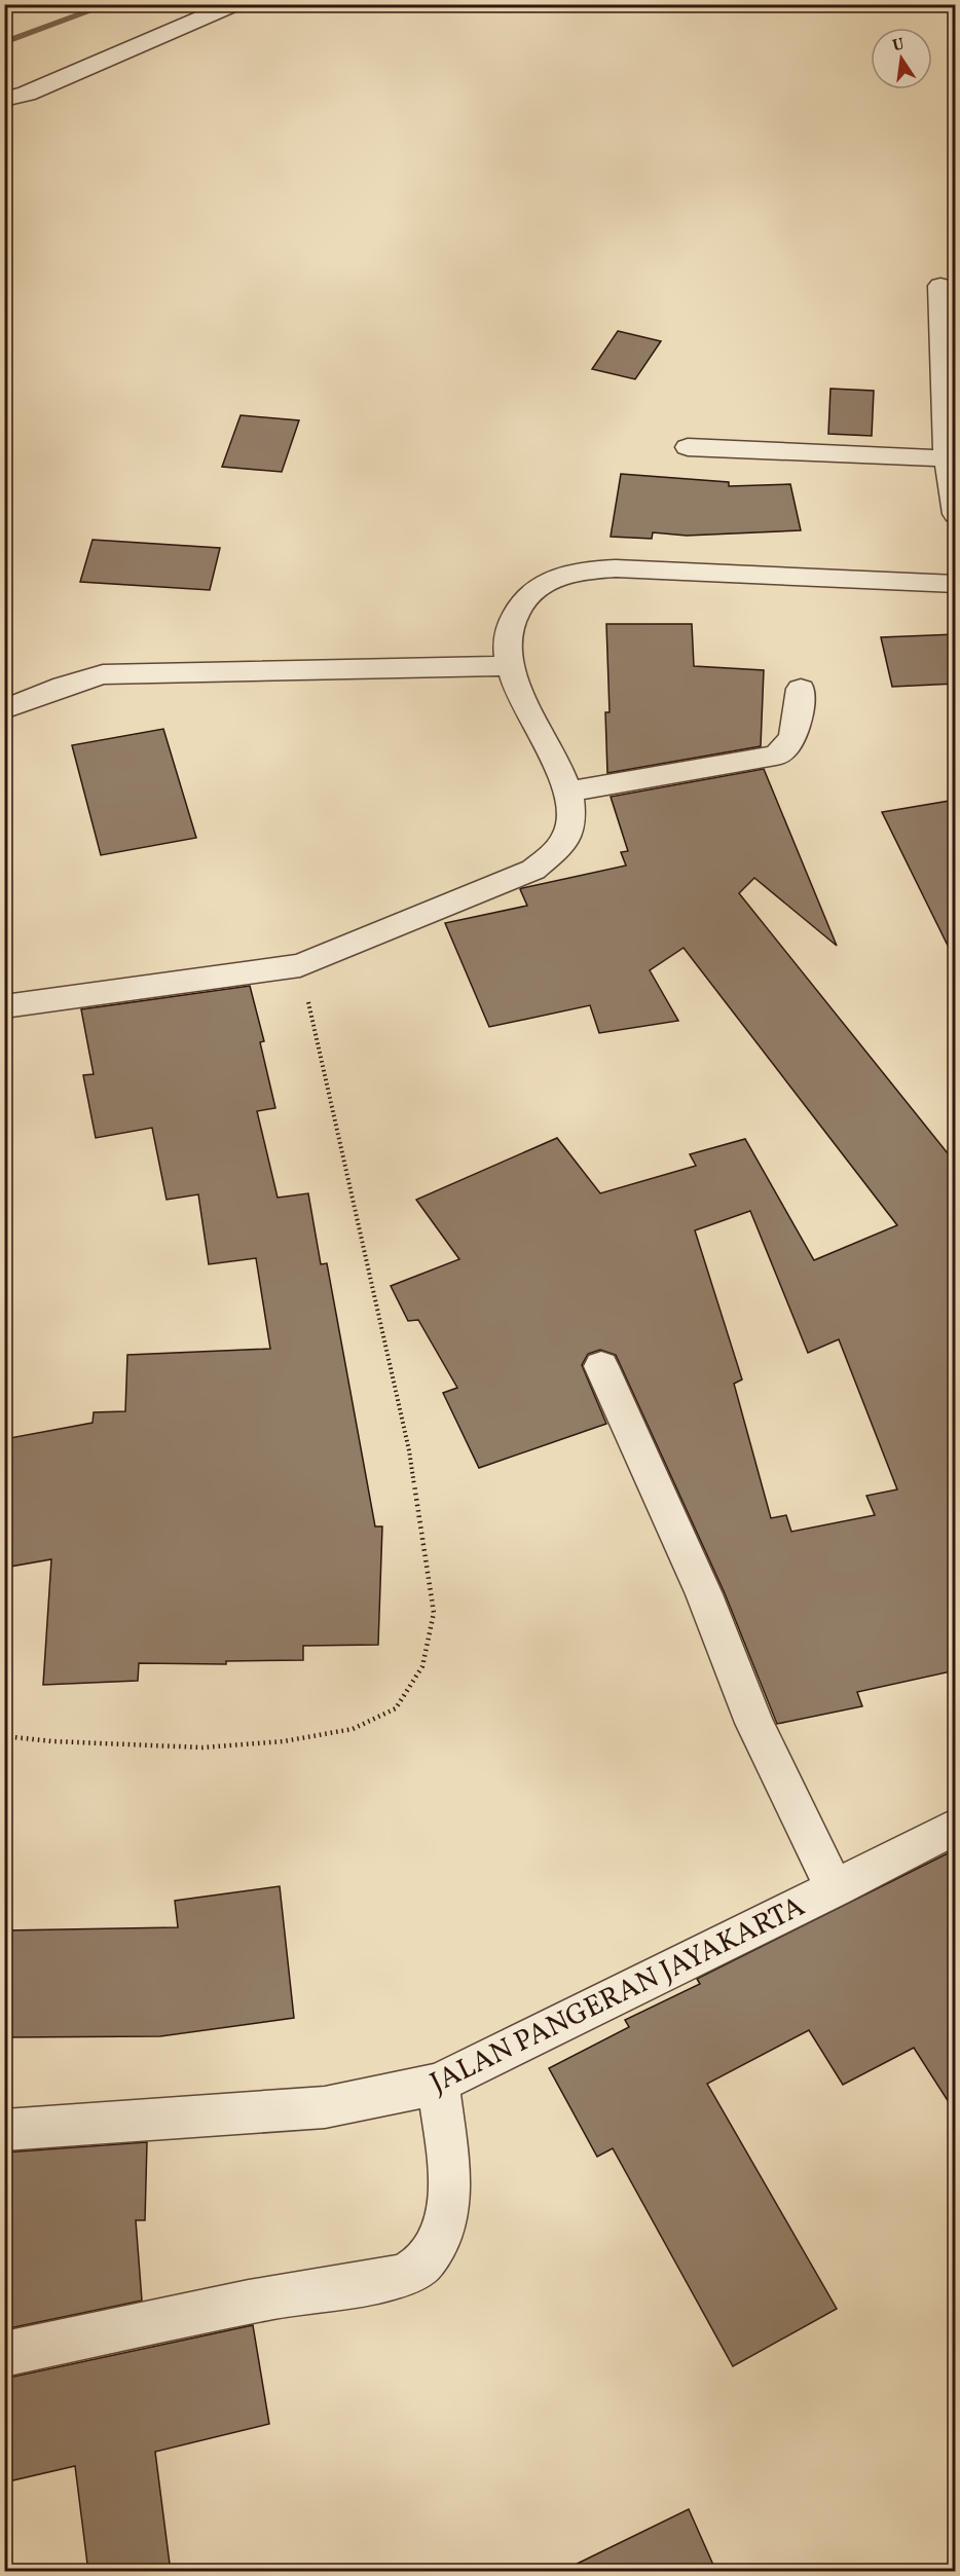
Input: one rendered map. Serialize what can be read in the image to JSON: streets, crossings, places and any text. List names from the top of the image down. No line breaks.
{"streets":{"street":["JALAN PANGERAN JAYAKARTA"]},"north":"top"}
